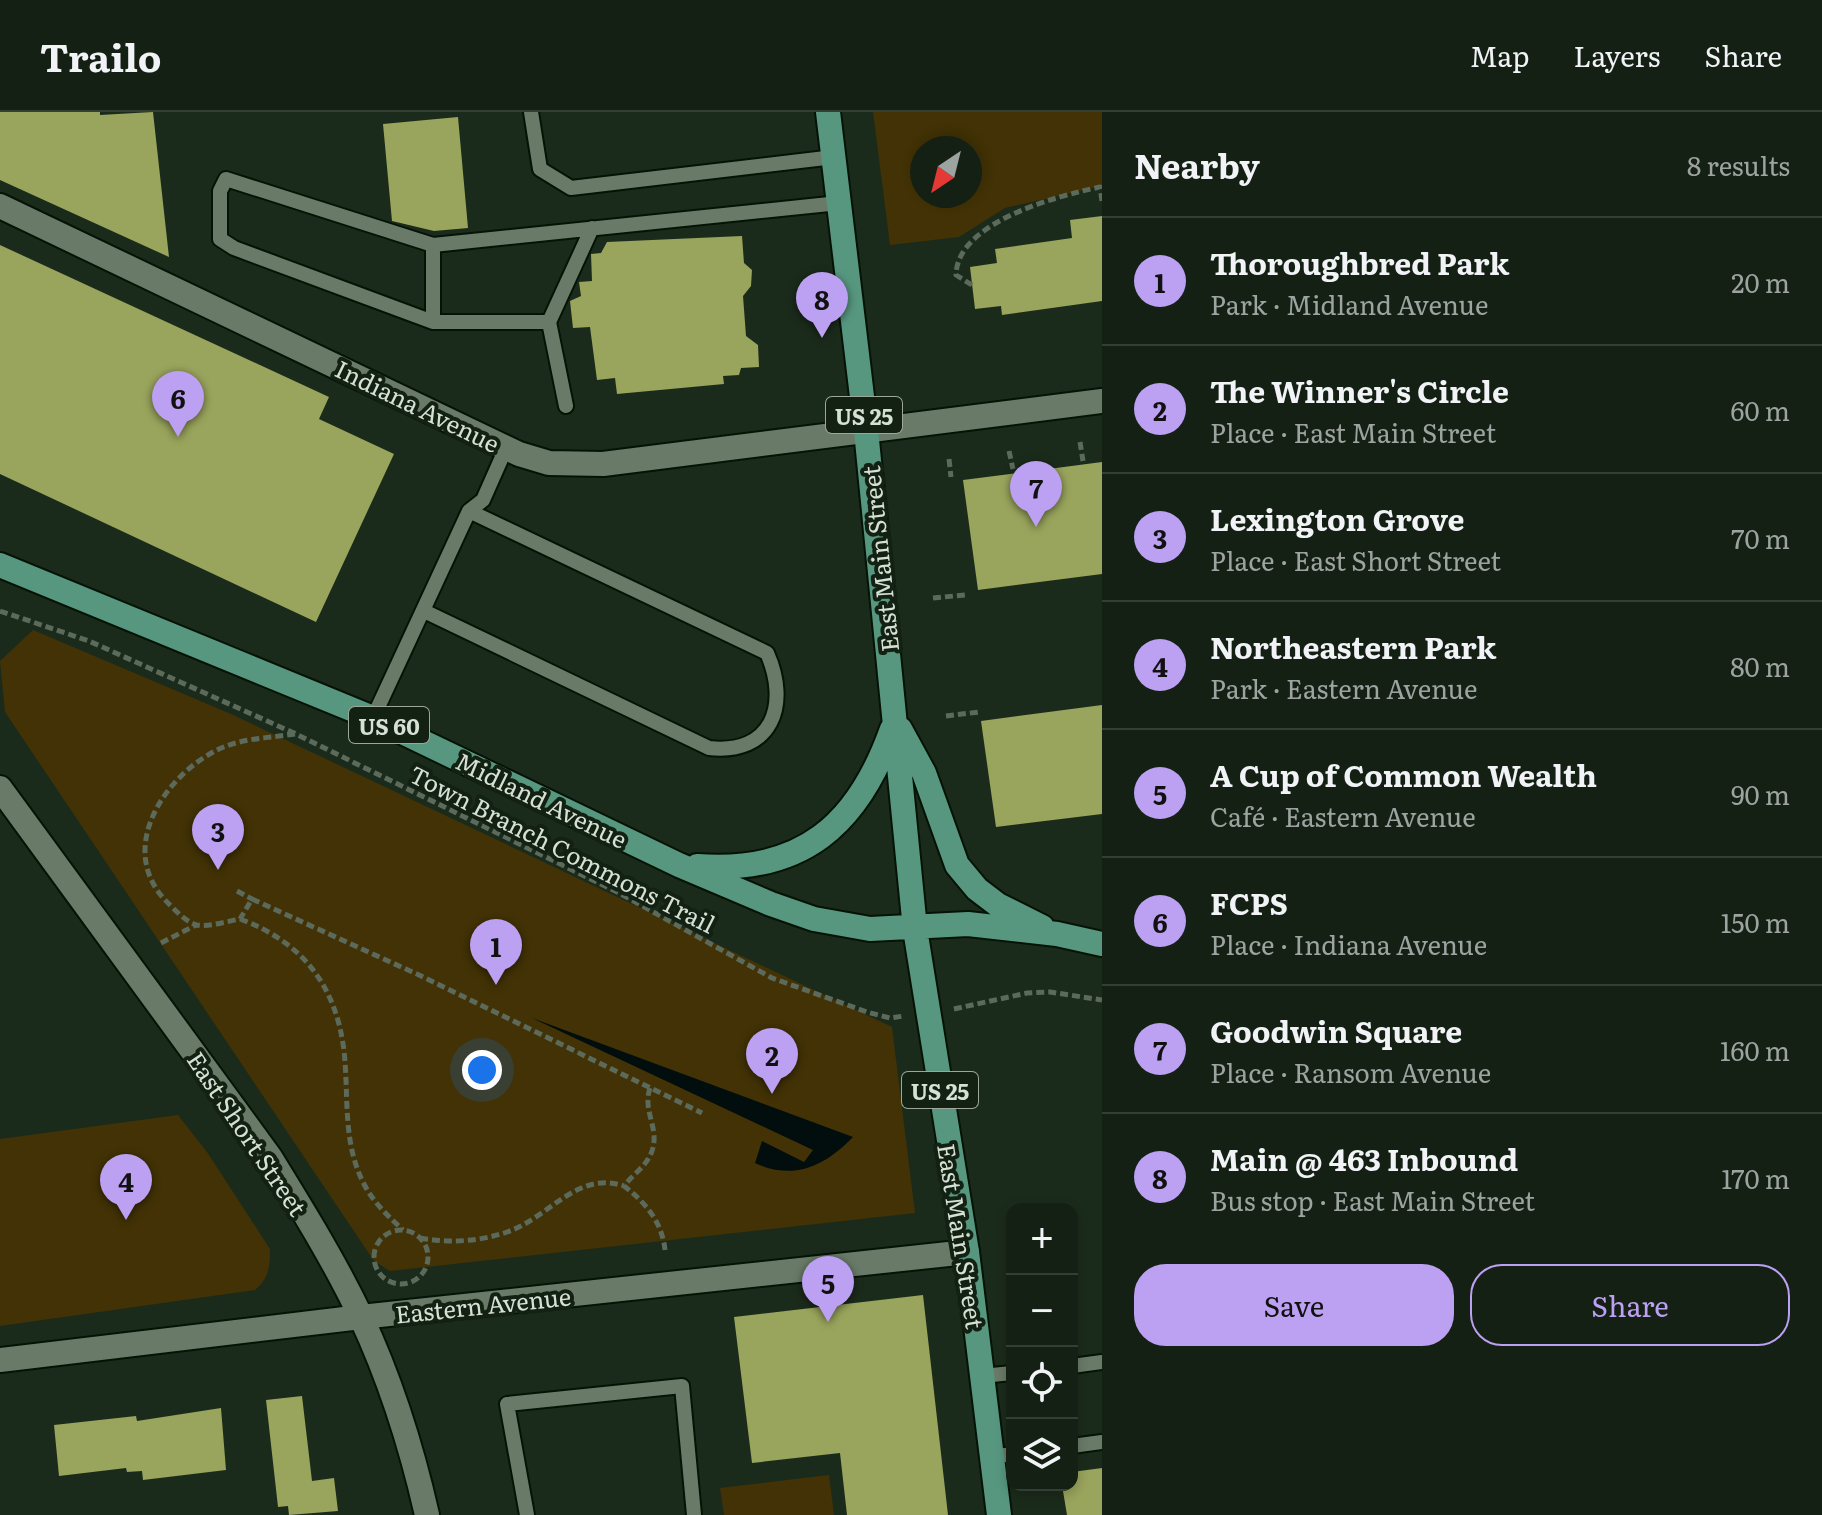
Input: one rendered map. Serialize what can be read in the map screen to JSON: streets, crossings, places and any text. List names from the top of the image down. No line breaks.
{"streets":{"main road":["US 25","East Main Street","US 60","Midland Avenue"],"street":["Indiana Avenue","East Short Street","Eastern Avenue"],"path":["Town Branch Commons Trail"]},"crossings":[["Indiana Avenue","East Main Street"],["East Main Street","Midland Avenue"],["East Main Street","Eastern Avenue"],["East Short Street","Eastern Avenue"]],"north":"bottom left","page":{"header":"Trailo","nav":["Map","Layers","Share"],"heading":["Nearby","8 results"],"list":[{"mark":"1","name":"Thoroughbred Park","note":"Park · Midland Avenue","value":"20 m"},{"mark":"2","name":"The Winner's Circle","note":"Place · East Main Street","value":"60 m"},{"mark":"3","name":"Lexington Grove","note":"Place · East Short Street","value":"70 m"},{"mark":"4","name":"Northeastern Park","note":"Park · Eastern Avenue","value":"80 m"},{"mark":"5","name":"A Cup of Common Wealth","note":"Café · Eastern Avenue","value":"90 m"},{"mark":"6","name":"FCPS","note":"Place · Indiana Avenue","value":"150 m"},{"mark":"7","name":"Goodwin Square","note":"Place · Ransom Avenue","value":"160 m"},{"mark":"8","name":"Main @ 463 Inbound","note":"Bus stop · East Main Street","value":"170 m"}],"pins":["8","6","7","3","1","2","4","5"],"map_buttons":["+","−"],"buttons":["Save","Share"]}}
